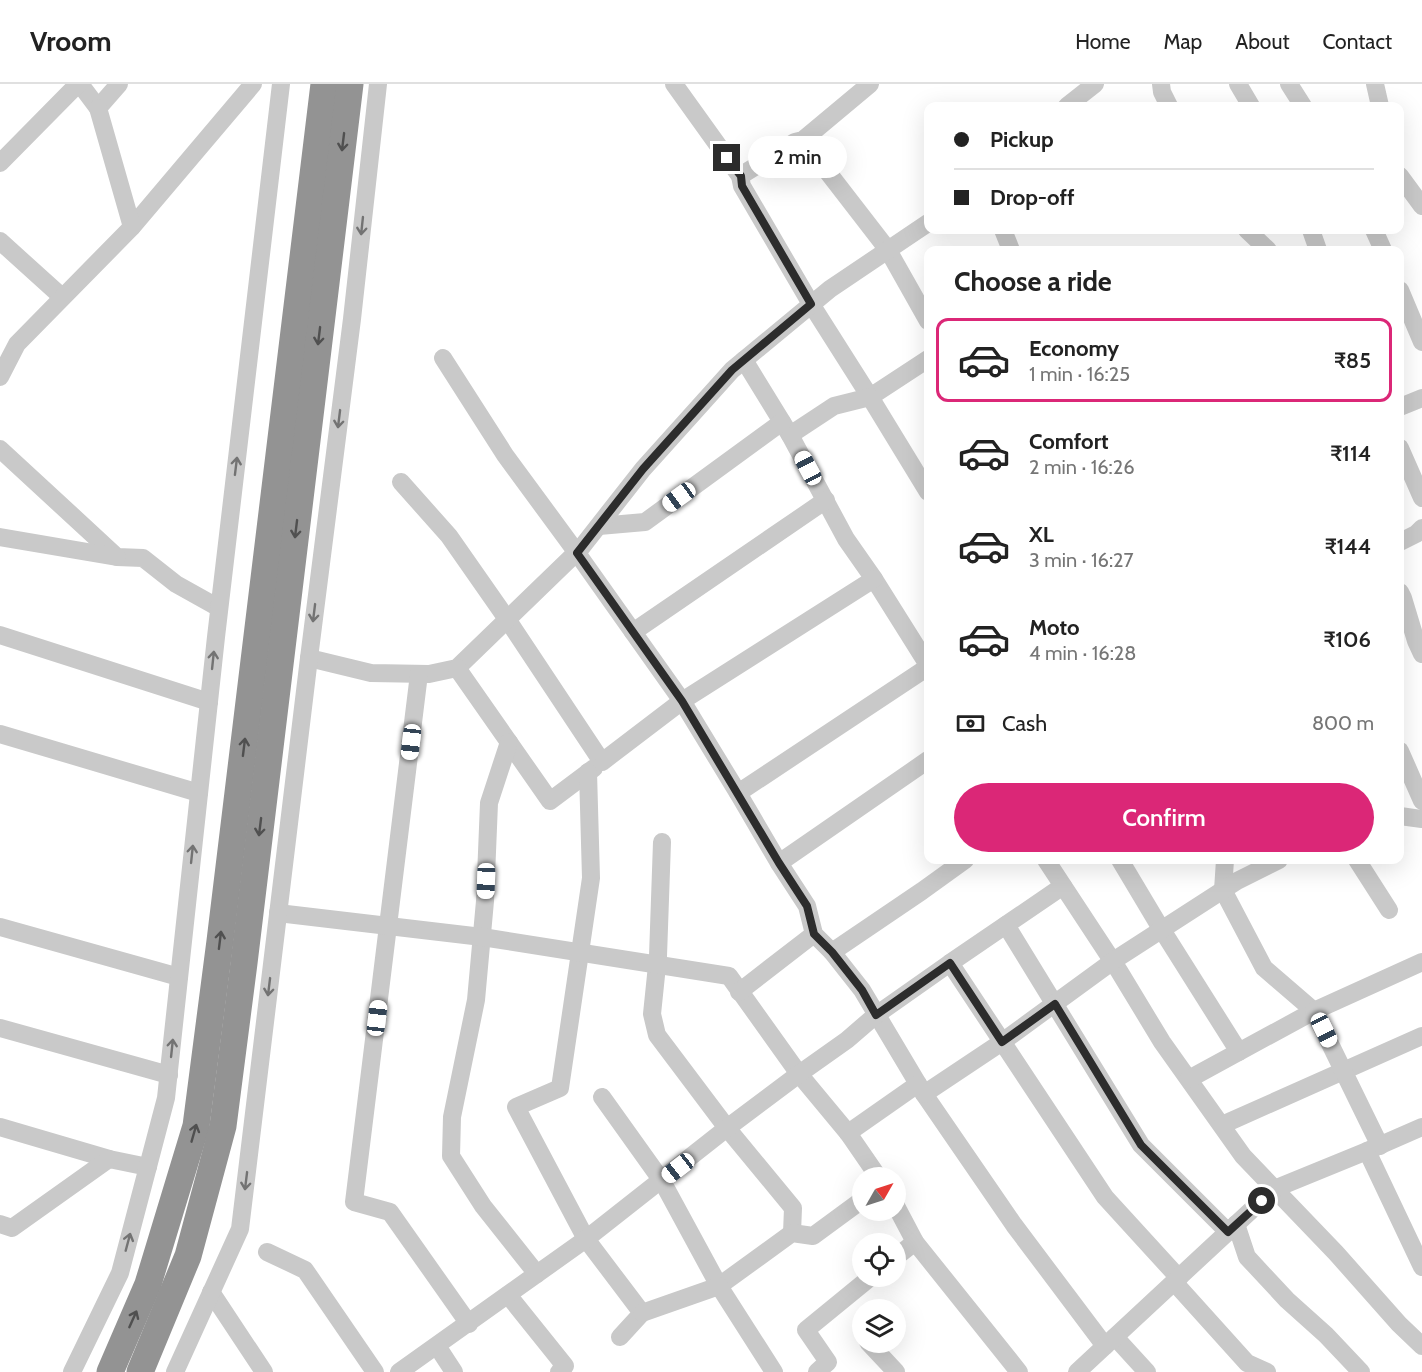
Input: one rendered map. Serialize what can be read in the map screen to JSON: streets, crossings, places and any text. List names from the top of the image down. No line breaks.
{"north":"top right","page":{"header":"Vroom","nav":["Home","Map","About","Contact"],"banner":["Pickup","Drop-off"],"bubble":"2 min","heading":"Choose a ride","list":[{"name":"Economy","note":"1 min · 16:25","value":"₹85"},{"name":"Comfort","note":"2 min · 16:26","value":"₹114"},{"name":"XL","note":"3 min · 16:27","value":"₹144"},{"name":"Moto","note":"4 min · 16:28","value":"₹106"}],"pay":["Cash","800 m"],"buttons":"Confirm"}}
